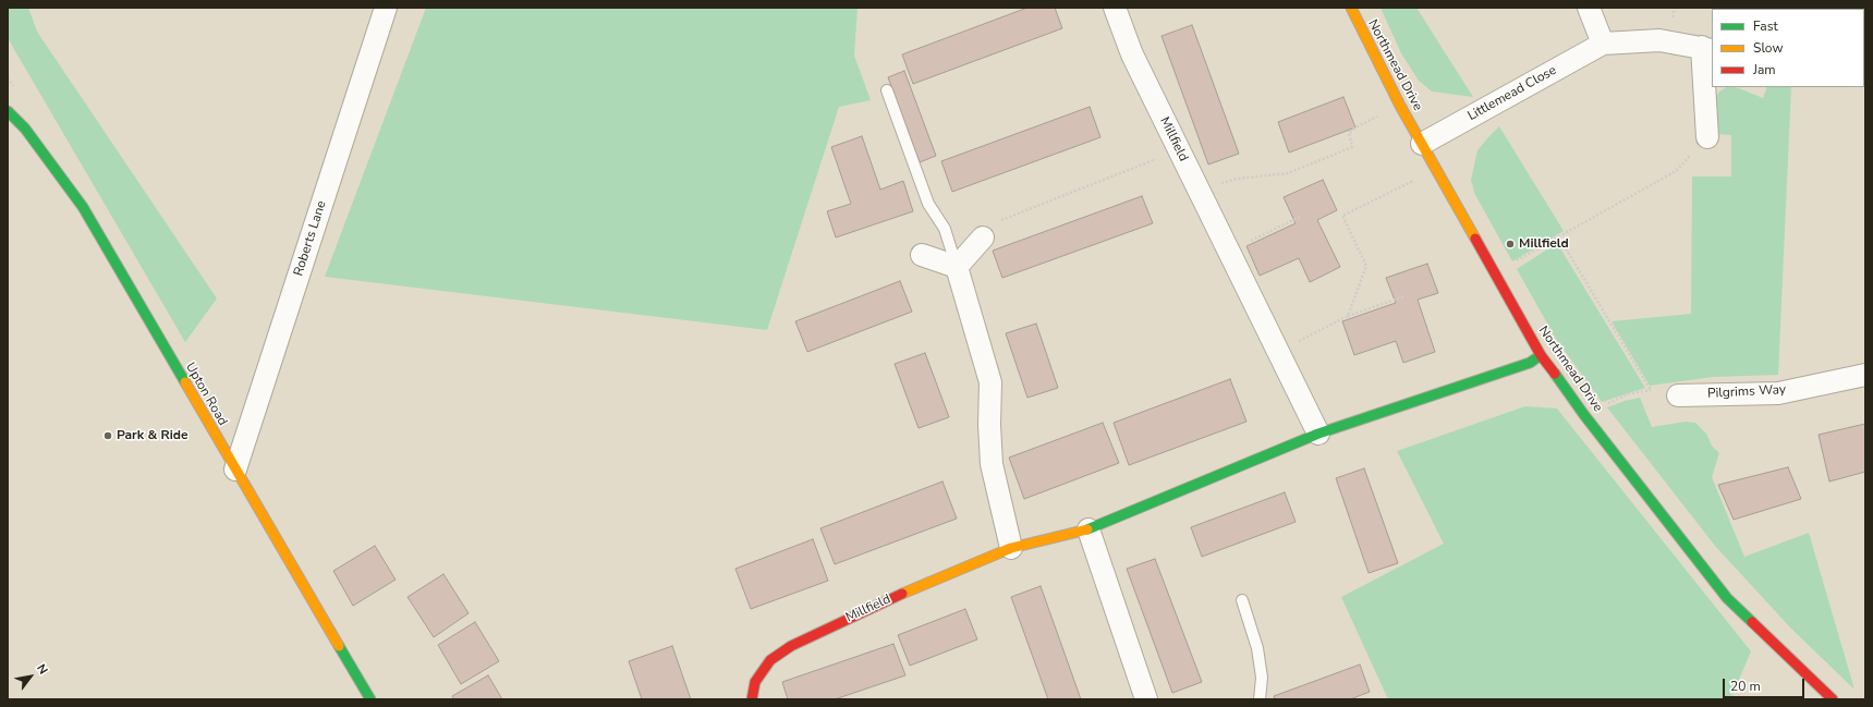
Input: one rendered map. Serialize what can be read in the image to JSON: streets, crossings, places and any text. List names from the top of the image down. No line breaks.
{"streets":{"main road":["Northmead Drive","Millfield","Upton Road"],"street":["Littlemead Close","Roberts Lane","Pilgrims Way"]},"crossings":[["Northmead Drive","Littlemead Close"],["Northmead Drive","Millfield"],["Roberts Lane","Upton Road"]],"places":["Millfield","Park & Ride"],"legend":["Fast","Slow","Jam"],"scale_bar":"20 m","north":"top right"}
